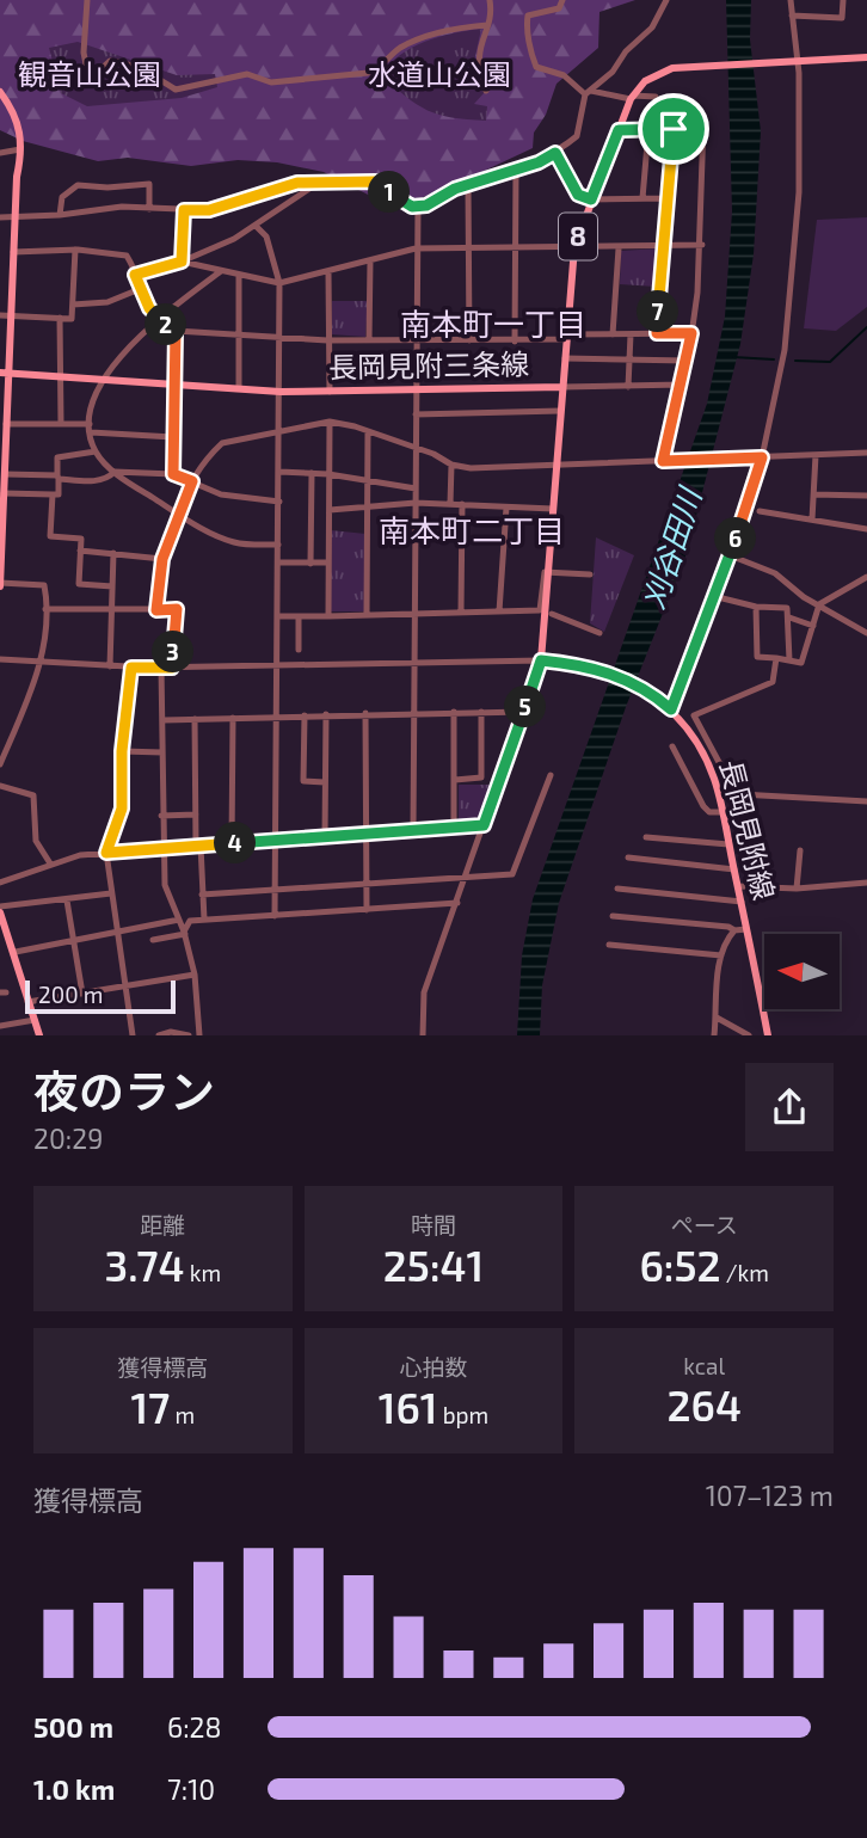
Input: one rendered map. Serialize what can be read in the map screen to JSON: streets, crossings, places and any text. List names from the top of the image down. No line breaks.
{"streets":{"main road":["8","長岡見附三条線","長岡見附線"]},"districts":["南本町一丁目","南本町二丁目"],"water":["刈谷田川"],"parks":["観音山公園","水道山公園"],"scale_bar":"200 m","north":"left","page":{"pins":["1","7","2","6","3","5","4"],"scale":"200 m","heading":["夜のラン","20:29"],"stats":[["距離","3.74 km"],["時間","25:41"],["ペース","6:52 /km"],["獲得標高","17 m"],["心拍数","161 bpm"],["kcal","264"]],"chart":["獲得標高","107–123 m"],"list":[{"name":"500 m","note":"6:28"},{"name":"1.0 km","note":"7:10"}]}}
